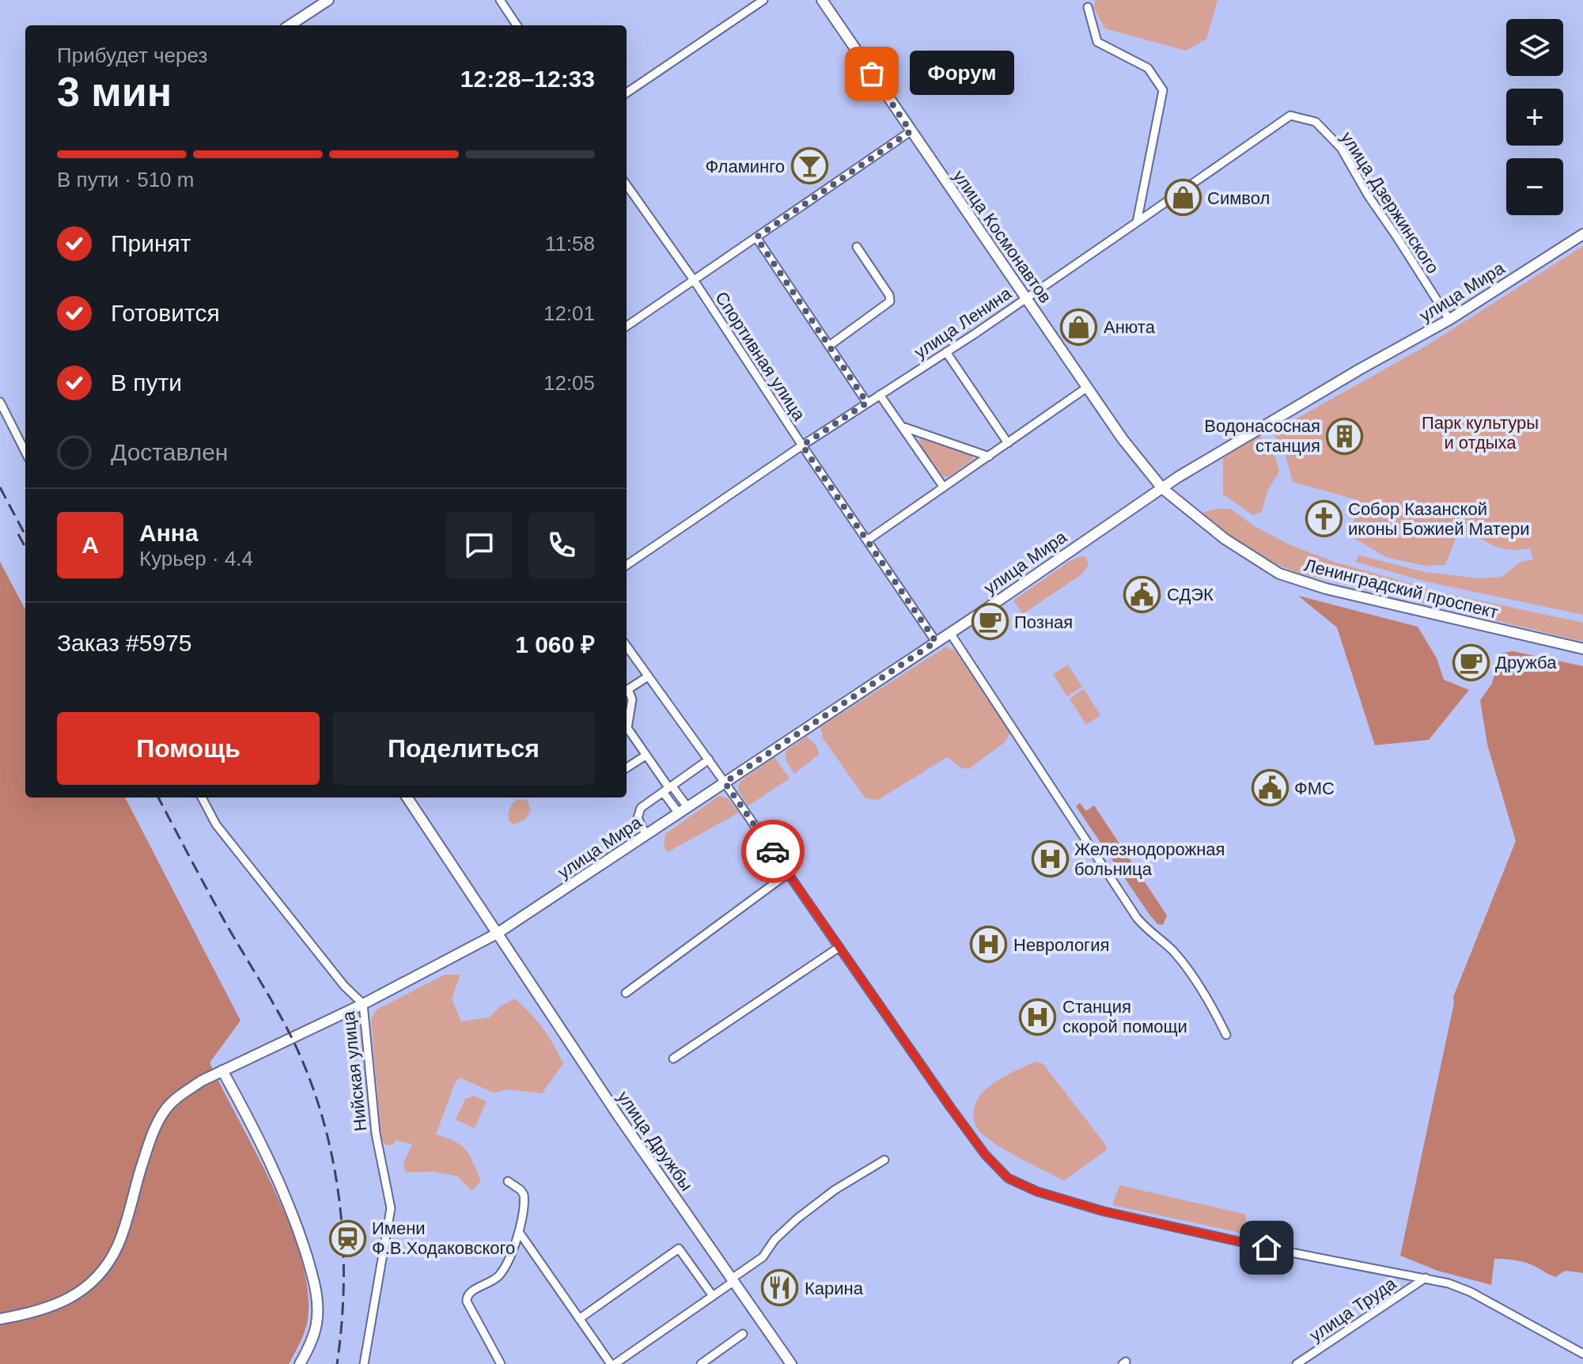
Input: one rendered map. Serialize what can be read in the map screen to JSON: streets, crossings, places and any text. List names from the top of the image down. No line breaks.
{"streets":{"street":["улица Дзержинского","улица Космонавтов","улица Мира","улица Ленина","Спортивная улица","Ленинградский проспект","Нийская улица","улица Дружбы","улица Труда"]},"crossings":[["улица Дзержинского","улица Мира"],["улица Дзержинского","улица Ленина"],["улица Космонавтов","улица Мира"],["улица Космонавтов","улица Ленина"],["улица Космонавтов","Ленинградский проспект"],["улица Мира","Спортивная улица"],["улица Мира","Ленинградский проспект"],["улица Мира","Нийская улица"],["улица Мира","улица Дружбы"],["улица Ленина","Спортивная улица"]],"parks":["Парк культуры и отдыха"],"places":{"other":["Форум"],"bar":["Фламинго"],"shop":["Символ","Анюта"],"building":["Водонасосная станция"],"church":["Собор Казанской иконы Божией Матери"],"public building":["СДЭК","ФМС"],"cafe":["Позная","Дружба"],"hospital":["Железнодорожная больница","Неврология","Станция скорой помощи"],"station":["Имени Ф.В.Ходаковского"],"restaurant":["Карина"]},"page":{"map_buttons":["+","−"],"heading":["3 мин","Прибудет через","12:28–12:33"],"panel":["Анна","Курьер · 4.4","Заказ #5975","1 060 ₽"],"bubble":"Форум","bar":"В пути · 510 m","list":[["Принят","11:58"],["Готовится","12:01"],["В пути","12:05"],"Доставлен"],"round":"А","buttons":["Помощь","Поделиться"]}}
